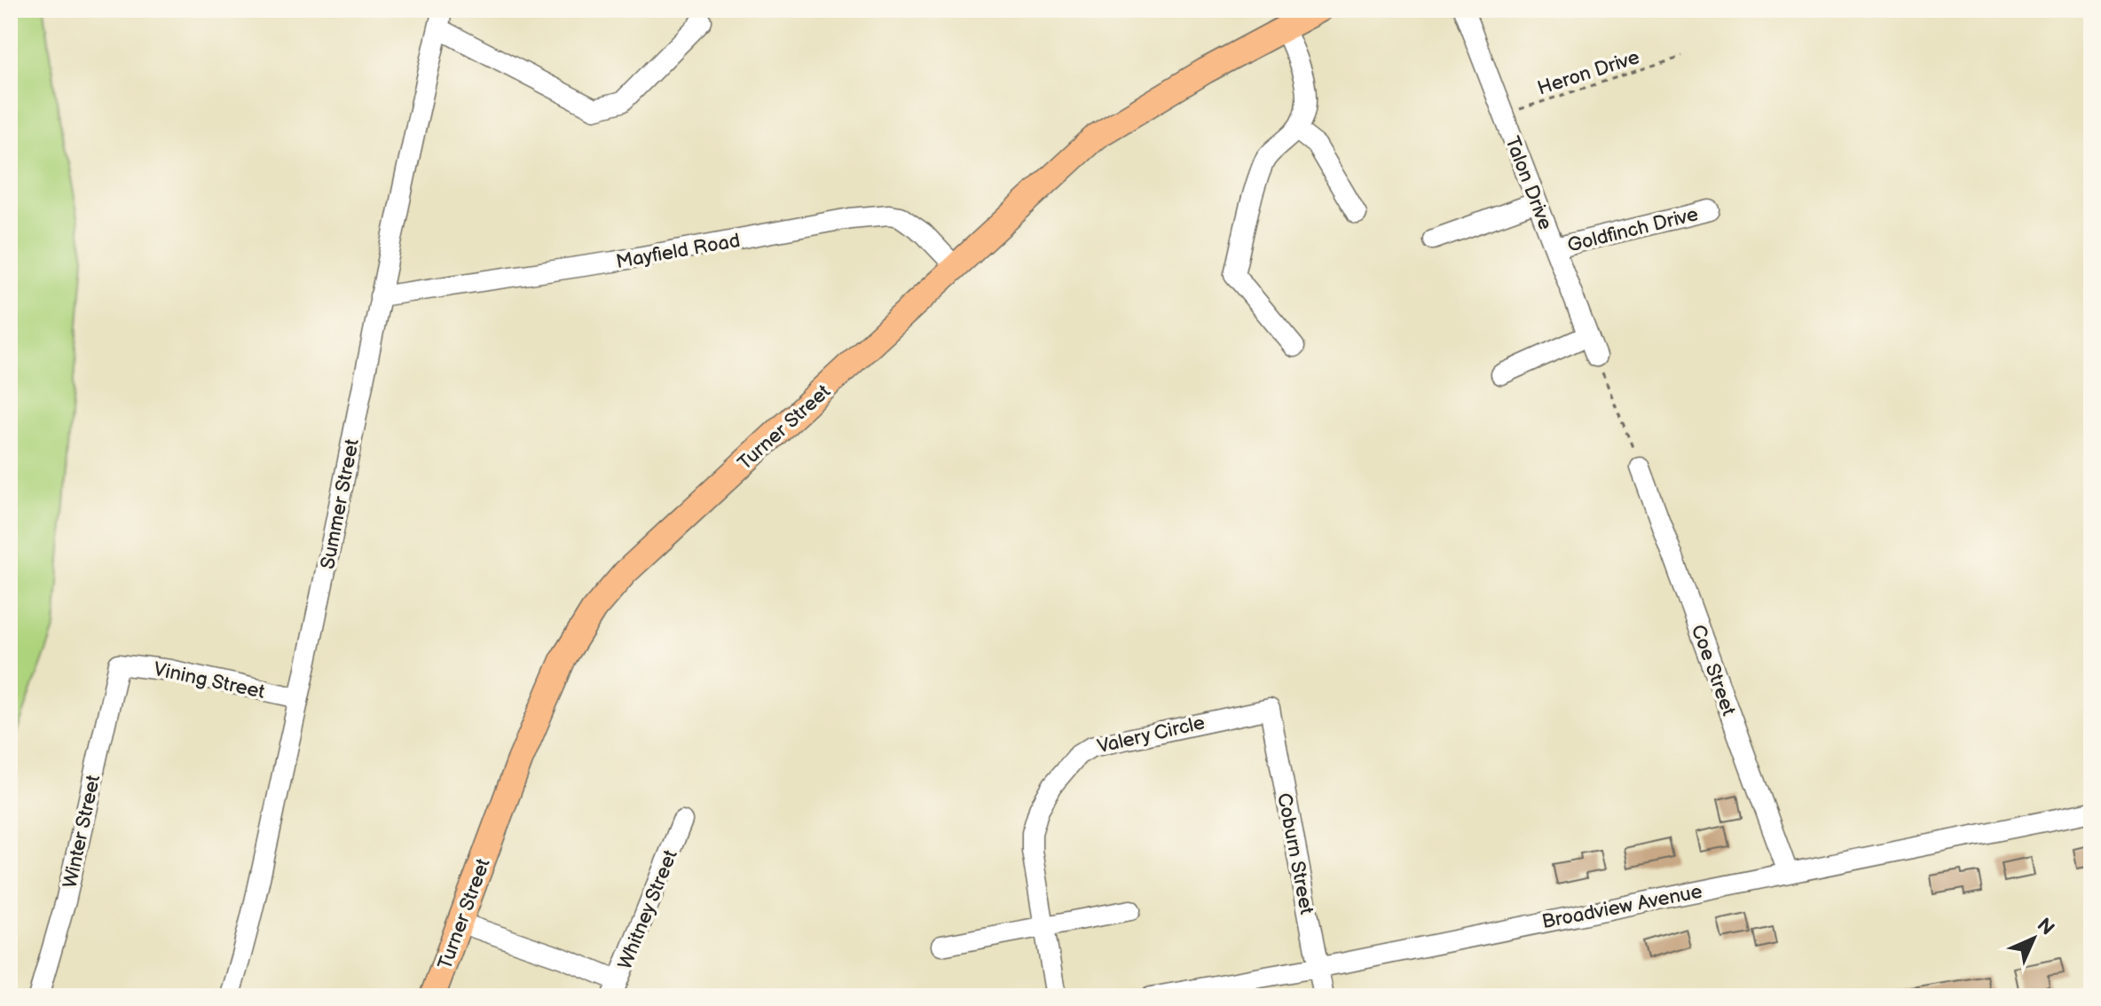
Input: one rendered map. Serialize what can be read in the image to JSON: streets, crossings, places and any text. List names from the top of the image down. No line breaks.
{"streets":{"main road":["Turner Street"],"street":["Talon Drive","Goldfinch Drive","Mayfield Road","Summer Street","Coe Street","Vining Street","Valery Circle","Winter Street","Coburn Street","Broadview Avenue","Whitney Street"],"path":["Heron Drive"]},"crossings":[["Heron Drive","Talon Drive"],["Talon Drive","Goldfinch Drive"],["Mayfield Road","Turner Street"],["Mayfield Road","Summer Street"],["Summer Street","Vining Street"],["Coe Street","Broadview Avenue"],["Vining Street","Winter Street"],["Valery Circle","Coburn Street"],["Coburn Street","Broadview Avenue"]],"north":"top right"}
